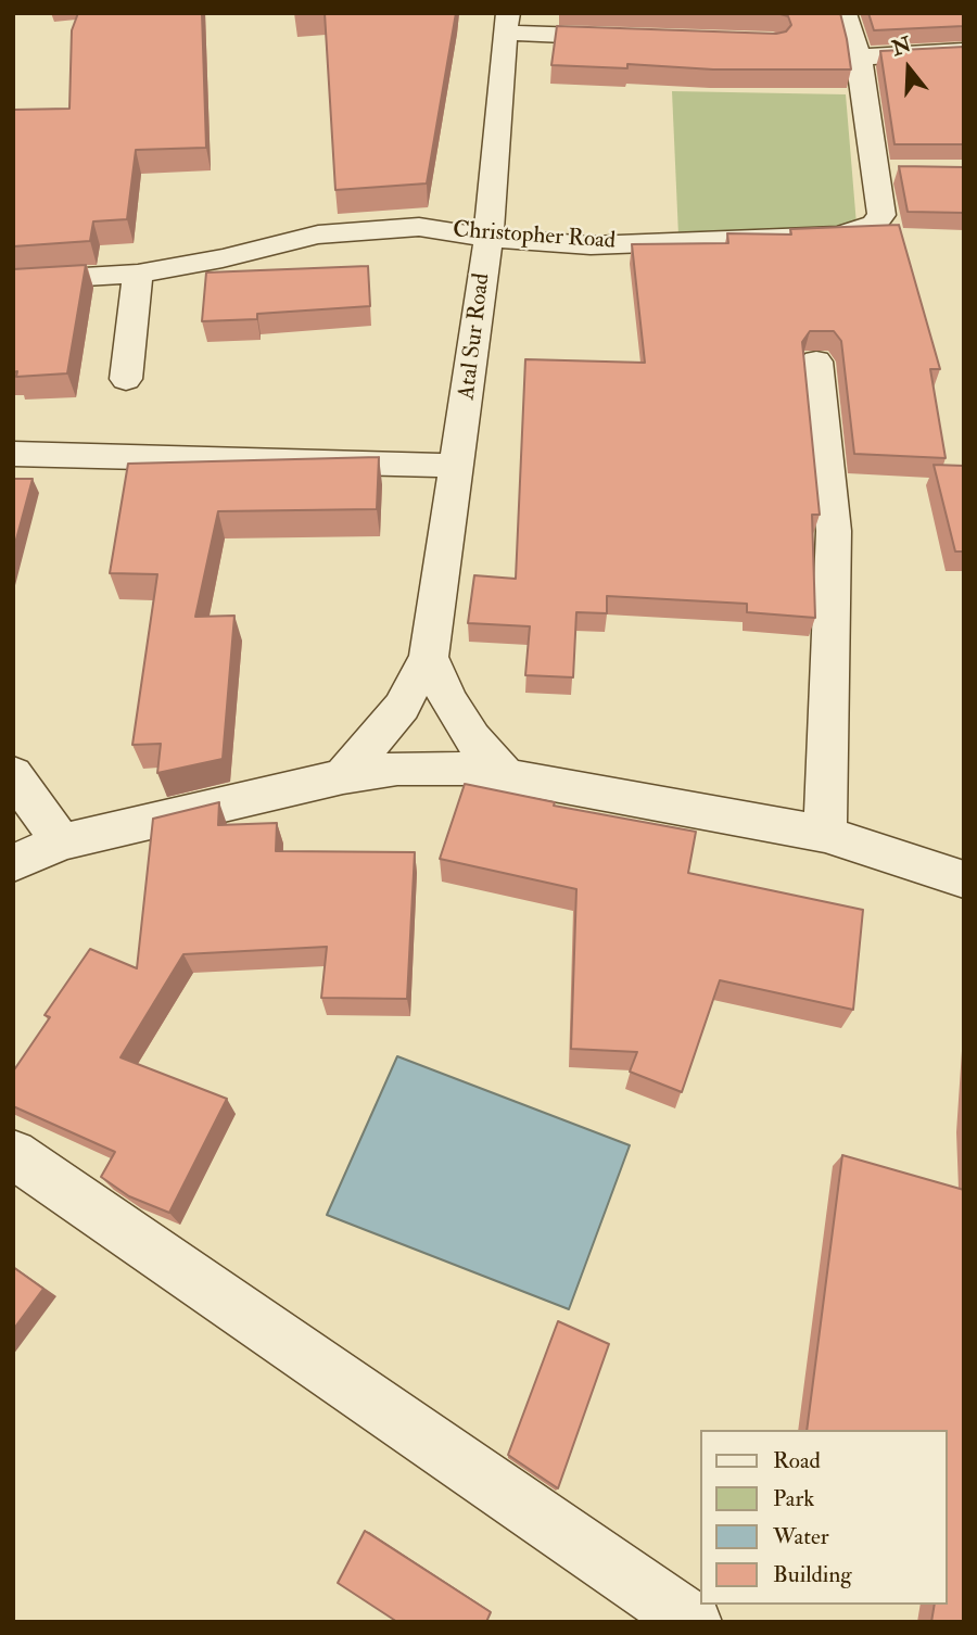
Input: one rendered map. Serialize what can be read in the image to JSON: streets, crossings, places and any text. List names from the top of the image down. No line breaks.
{"streets":{"street":["Christopher Road","Atal Sur Road"]},"crossings":[["Christopher Road","Atal Sur Road"]],"legend":["Road","Park","Water","Building"],"north":"top"}
